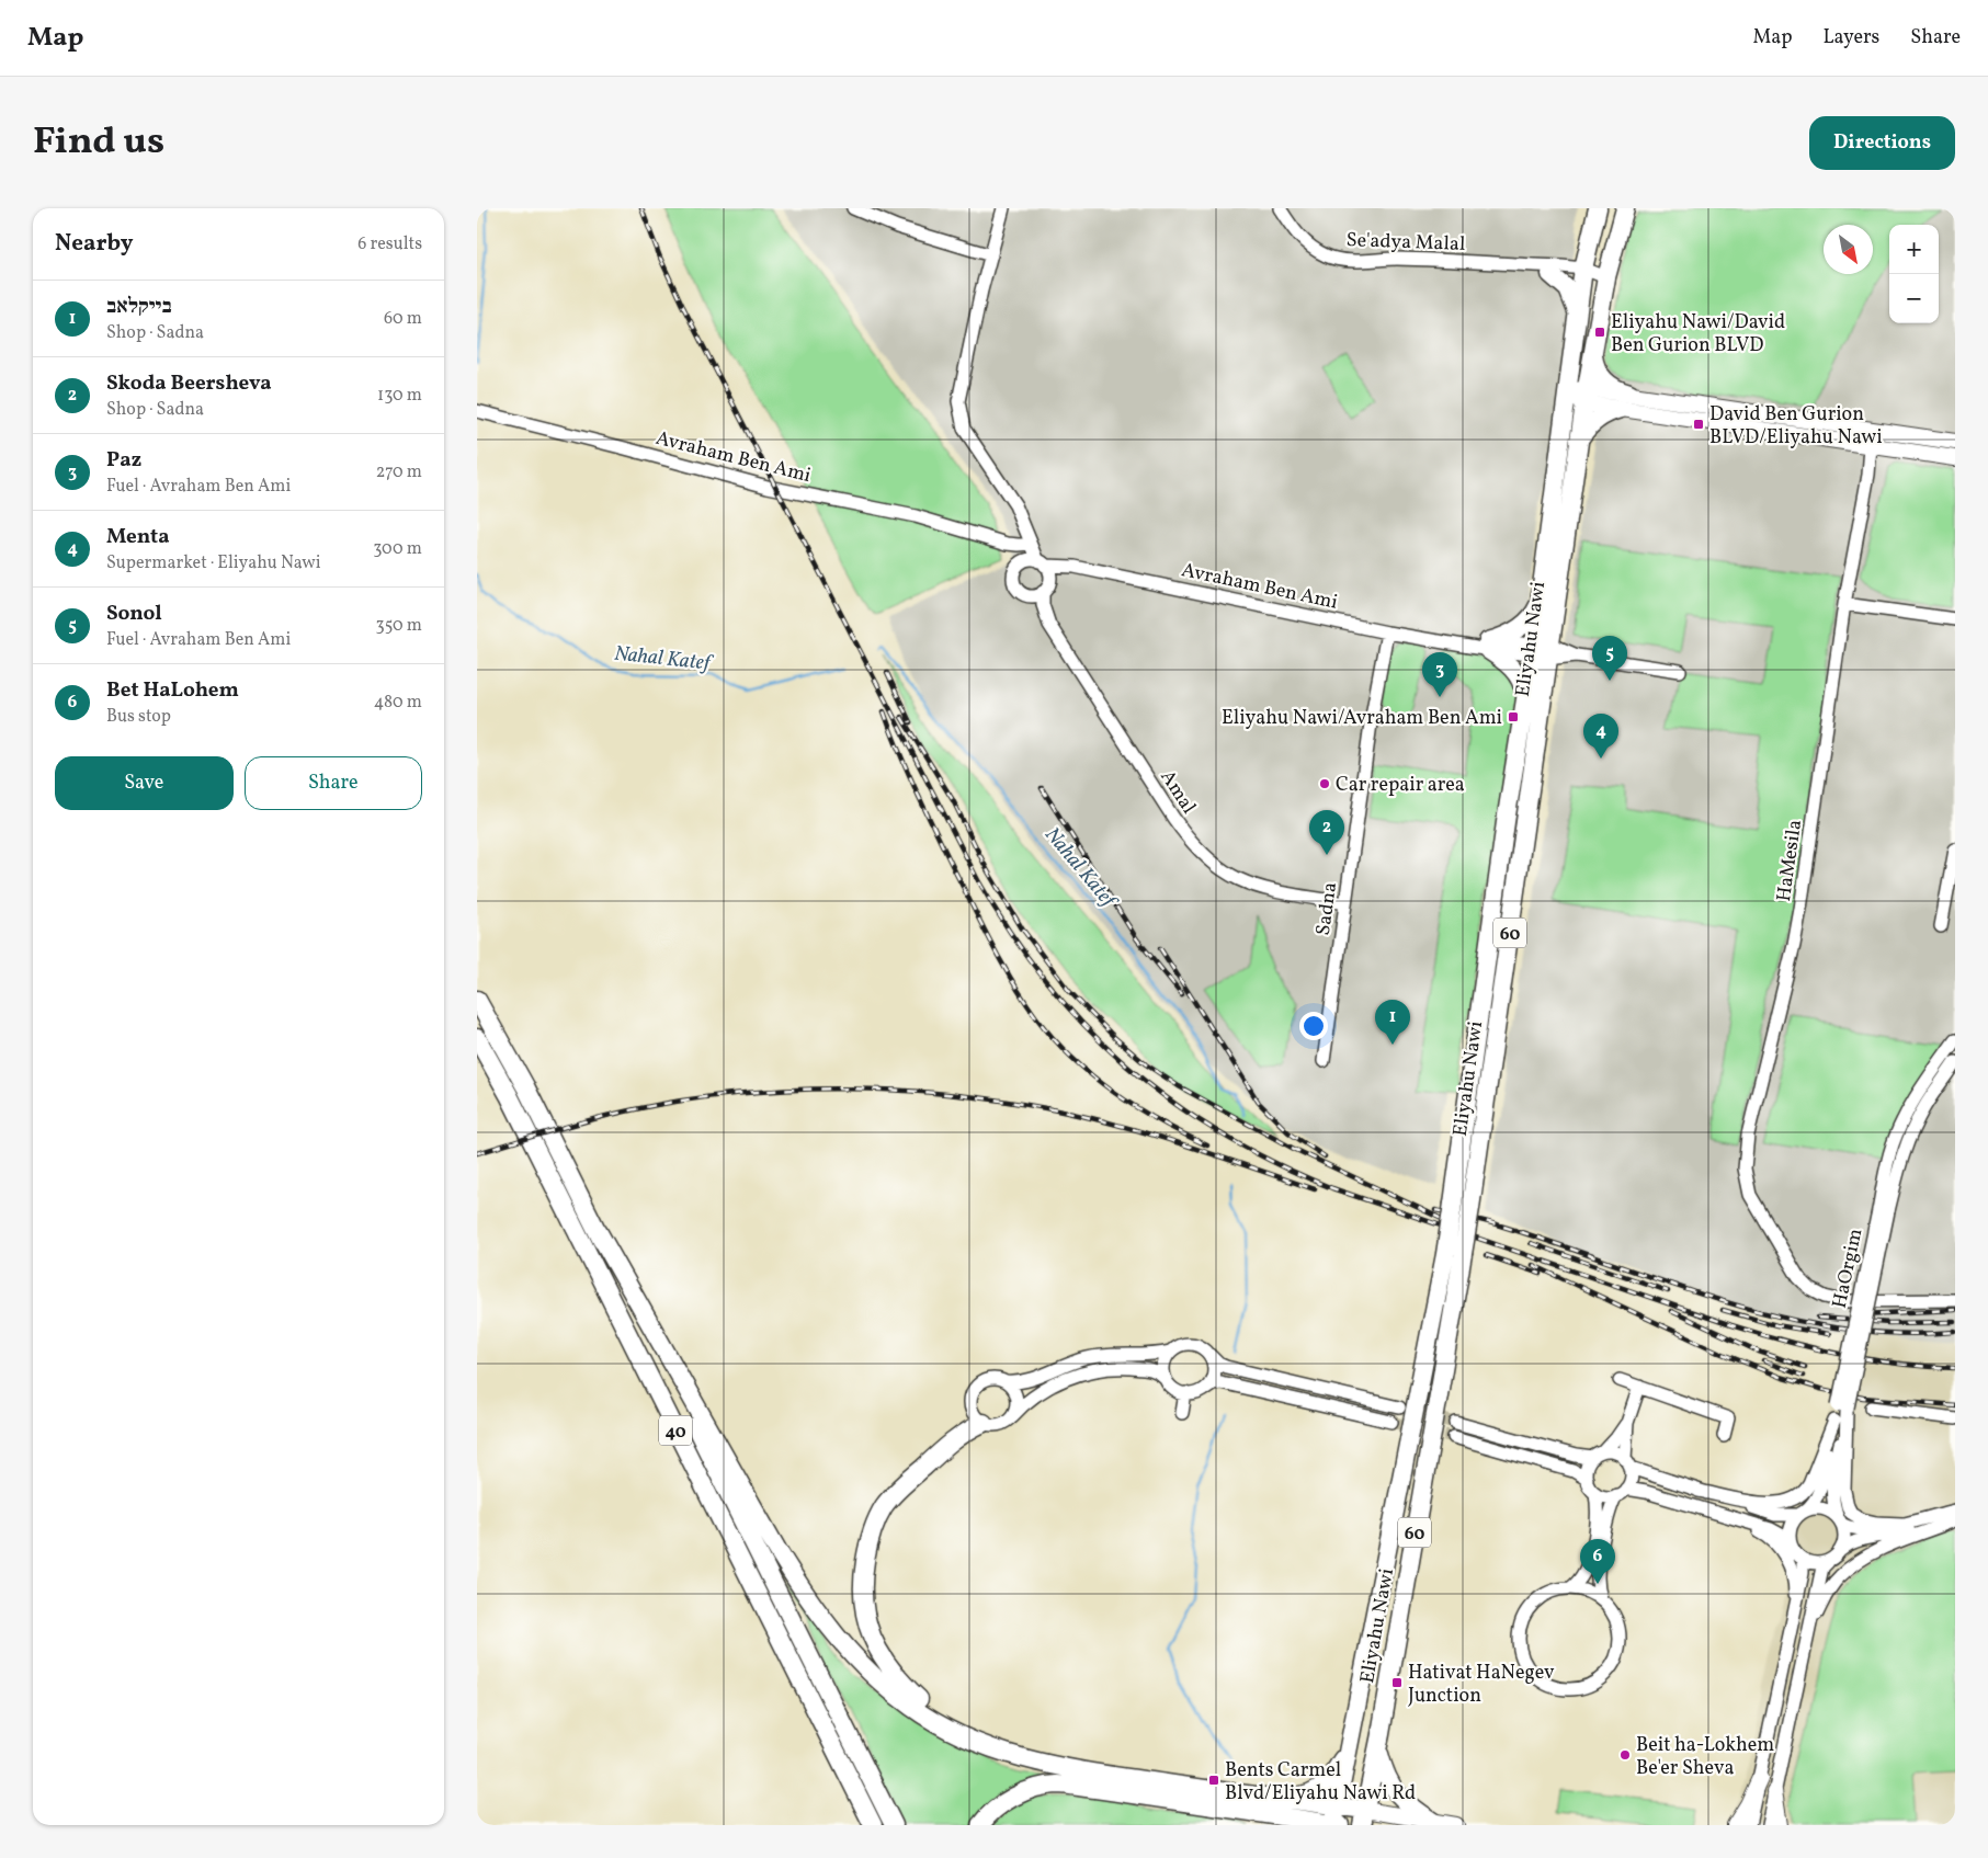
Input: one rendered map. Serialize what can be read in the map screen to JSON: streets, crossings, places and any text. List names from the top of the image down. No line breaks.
{"streets":{"highway":["Eliyahu Nawi","60","40"],"street":["Se'adya Malal","Avraham Ben Ami","Amal","HaMesila","Sadna","HaOrgim"]},"crossings":[["Se'adya Malal","Eliyahu Nawi"],["Avraham Ben Ami","Eliyahu Nawi"],["Avraham Ben Ami","Amal"],["Avraham Ben Ami","Sadna"],["Eliyahu Nawi","60"],["Amal","Sadna"]],"water":["Nahal Katef"],"places":{"transit":["Eliyahu Nawi/David Ben Gurion BLVD","David Ben Gurion BLVD/Eliyahu Nawi","Eliyahu Nawi/Avraham Ben Ami","Hativat HaNegev Junction","Bents Carmel Blvd/Eliyahu Nawi Rd"],"other":["Car repair area","Beit ha-Lokhem Be'er Sheva"]},"north":"bottom right","page":{"header":"Map","nav":["Map","Layers","Share"],"title":"Find us","buttons":["Directions",["Save","Share"]],"heading":["Nearby","6 results"],"map_buttons":["+","−"],"list":[{"mark":"1","name":"בייקלאב","note":"Shop · Sadna","value":"60 m"},{"mark":"2","name":"Skoda Beersheva","note":"Shop · Sadna","value":"130 m"},{"mark":"3","name":"Paz","note":"Fuel · Avraham Ben Ami","value":"270 m"},{"mark":"4","name":"Menta","note":"Supermarket · Eliyahu Nawi","value":"300 m"},{"mark":"5","name":"Sonol","note":"Fuel · Avraham Ben Ami","value":"350 m"},{"mark":"6","name":"Bet HaLohem","note":"Bus stop","value":"480 m"}],"pins":["5","3","4","2","1","6"]}}
